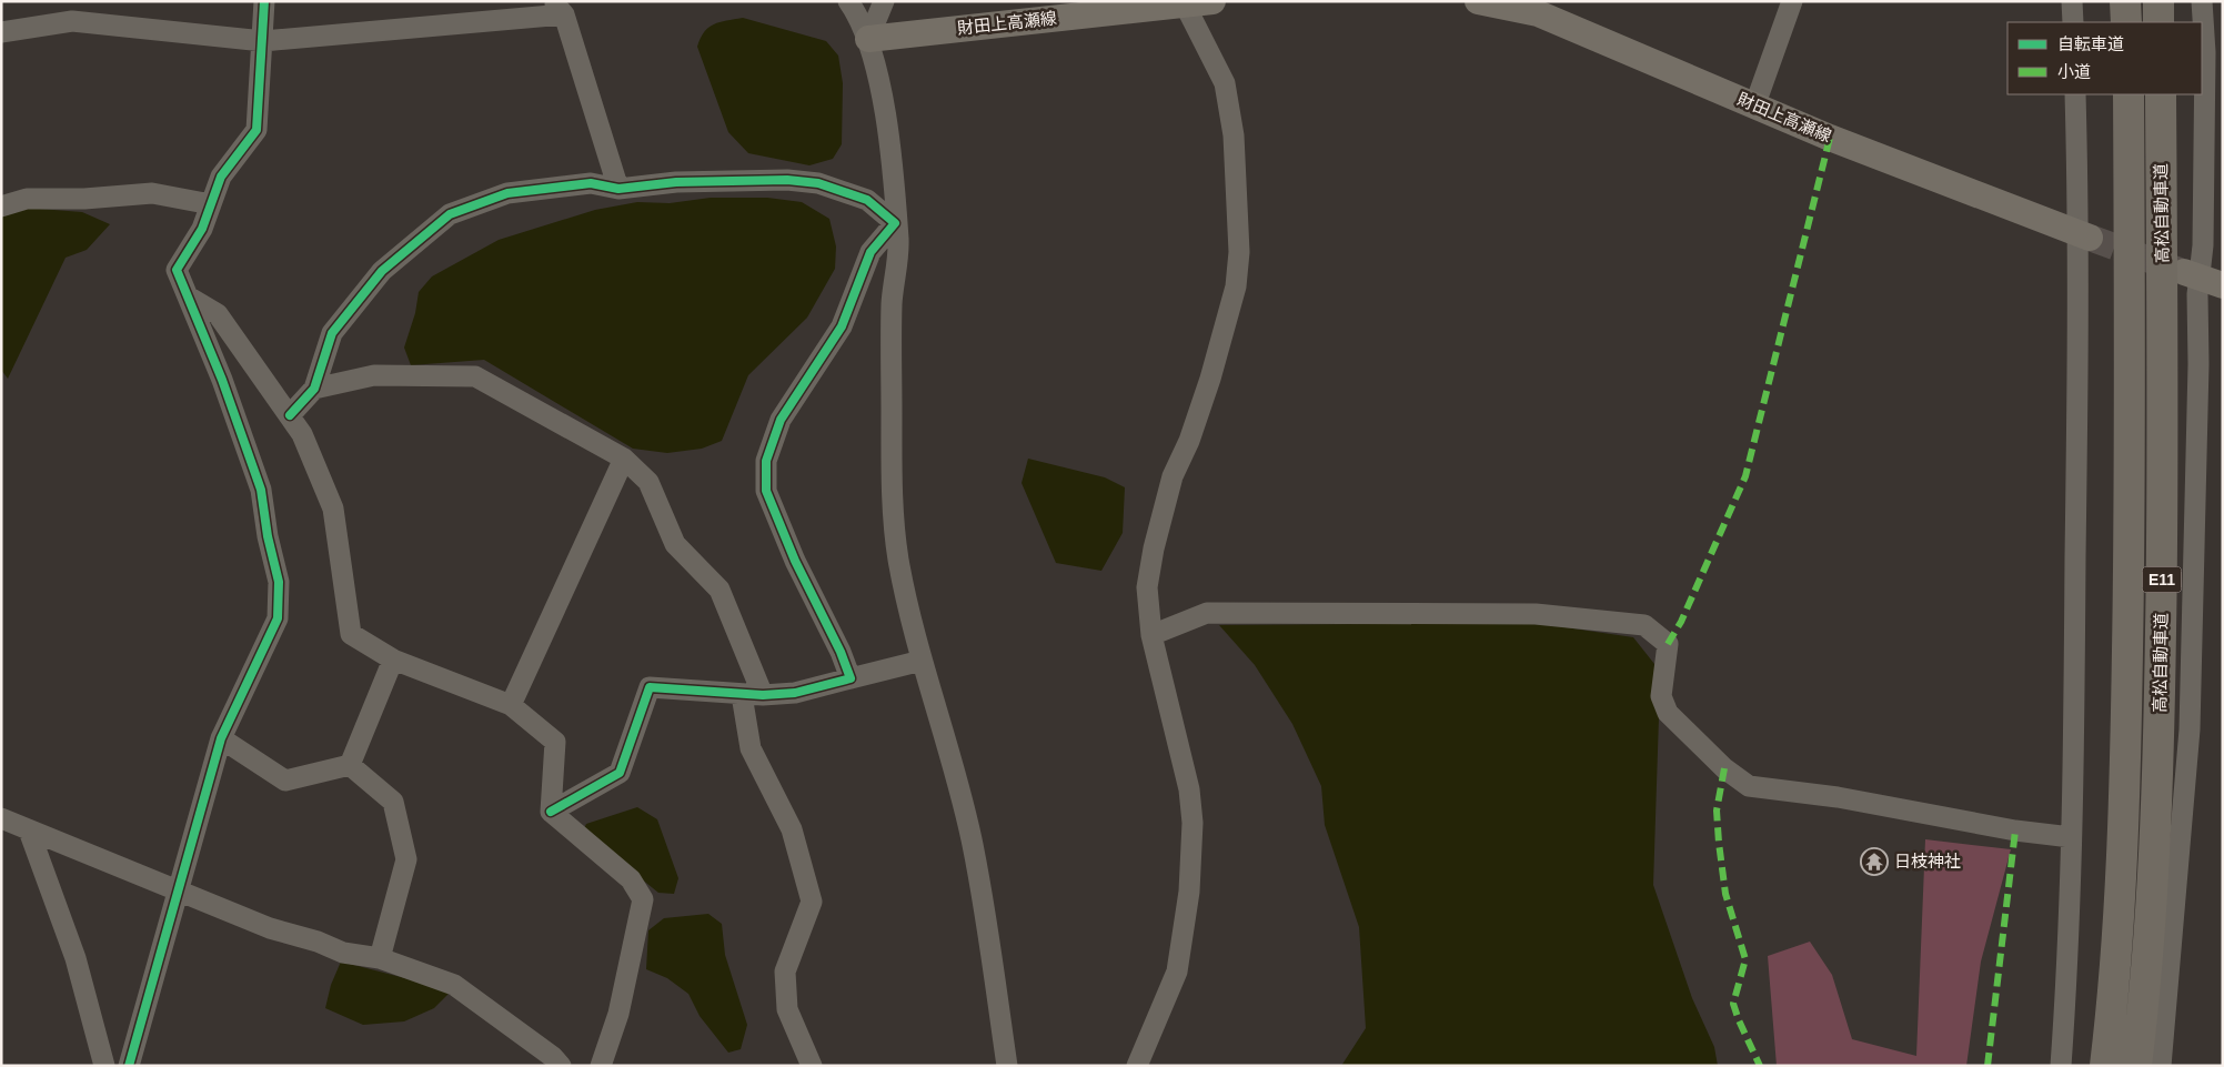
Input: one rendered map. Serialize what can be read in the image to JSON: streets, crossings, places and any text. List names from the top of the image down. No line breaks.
{"streets":{"highway":["高松自動車道","E11"],"main road":["財田上高瀬線"]},"places":{"temple":["日枝神社"]},"legend":["自転車道","小道"]}
